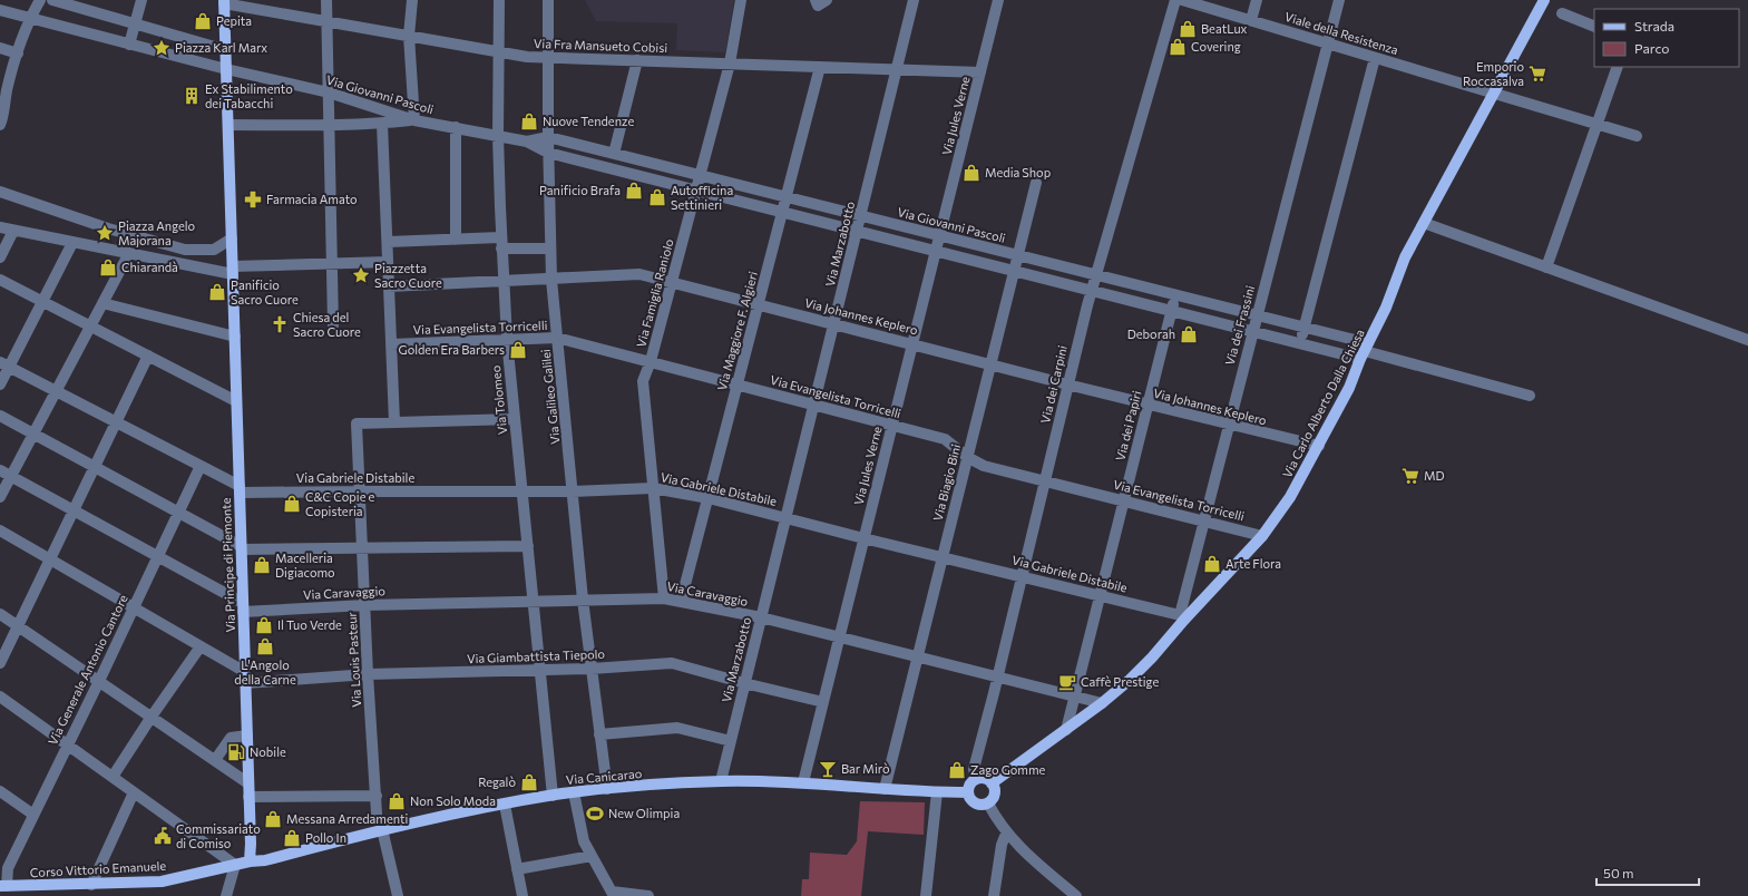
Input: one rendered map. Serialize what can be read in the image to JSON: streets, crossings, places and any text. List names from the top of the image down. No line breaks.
{"streets":{"main road":["Via Carlo Alberto Dalla Chiesa","Via Principe di Piemonte","Via Canicarao","Corso Vittorio Emanuele"],"street":["Viale della Resistenza","Via Fra Mansueto Cobisi","Via Giovanni Pascoli","Via Jules Verne","Via Marzabotto","Via Famiglia Raniolo","Via Johannes Keplero","Via dei Frassini","Via Evangelista Torricelli","Via Maggiore F. Algieri","Via dei Carpini","Via Galileo Galilei","Via Tolomeo","Via dei Papiri","Via Gabriele Distabile","Via Biagio Bini","Via Caravaggio","Via Giambattista Tiepolo","Via Louis Pasteur","Via Generale Antonio Cantore"]},"crossings":[["Viale della Resistenza","Via dei Frassini"],["Viale della Resistenza","Via Carlo Alberto Dalla Chiesa"],["Via Fra Mansueto Cobisi","Via Jules Verne"],["Via Fra Mansueto Cobisi","Via Marzabotto"],["Via Fra Mansueto Cobisi","Via Famiglia Raniolo"],["Via Fra Mansueto Cobisi","Via Maggiore F. Algieri"],["Via Fra Mansueto Cobisi","Via Galileo Galilei"],["Via Fra Mansueto Cobisi","Via Tolomeo"],["Via Fra Mansueto Cobisi","Via Principe di Piemonte"],["Via Giovanni Pascoli","Via Jules Verne"],["Via Giovanni Pascoli","Via Marzabotto"],["Via Giovanni Pascoli","Via Famiglia Raniolo"],["Via Giovanni Pascoli","Via dei Frassini"],["Via Giovanni Pascoli","Via Maggiore F. Algieri"],["Via Giovanni Pascoli","Via dei Carpini"],["Via Giovanni Pascoli","Via Galileo Galilei"],["Via Giovanni Pascoli","Via Tolomeo"],["Via Giovanni Pascoli","Via Carlo Alberto Dalla Chiesa"],["Via Giovanni Pascoli","Via dei Papiri"],["Via Giovanni Pascoli","Via Biagio Bini"],["Via Giovanni Pascoli","Via Principe di Piemonte"],["Via Jules Verne","Via Johannes Keplero"],["Via Jules Verne","Via Evangelista Torricelli"],["Via Jules Verne","Via Gabriele Distabile"],["Via Jules Verne","Via Caravaggio"],["Via Jules Verne","Via Giambattista Tiepolo"],["Via Jules Verne","Via Canicarao"],["Via Marzabotto","Via Johannes Keplero"],["Via Marzabotto","Via Evangelista Torricelli"],["Via Marzabotto","Via Gabriele Distabile"],["Via Marzabotto","Via Caravaggio"],["Via Marzabotto","Via Giambattista Tiepolo"],["Via Marzabotto","Via Canicarao"],["Via Famiglia Raniolo","Via Johannes Keplero"],["Via Famiglia Raniolo","Via Evangelista Torricelli"],["Via Famiglia Raniolo","Via Gabriele Distabile"],["Via Famiglia Raniolo","Via Caravaggio"],["Via Johannes Keplero","Via dei Frassini"],["Via Johannes Keplero","Via Maggiore F. Algieri"],["Via Johannes Keplero","Via dei Carpini"],["Via Johannes Keplero","Via Galileo Galilei"],["Via Johannes Keplero","Via Tolomeo"],["Via Johannes Keplero","Via Carlo Alberto Dalla Chiesa"],["Via Johannes Keplero","Via dei Papiri"],["Via Johannes Keplero","Via Biagio Bini"],["Via dei Frassini","Via Evangelista Torricelli"],["Via dei Frassini","Via Carlo Alberto Dalla Chiesa"],["Via dei Frassini","Via Gabriele Distabile"],["Via Evangelista Torricelli","Via Maggiore F. Algieri"],["Via Evangelista Torricelli","Via dei Carpini"],["Via Evangelista Torricelli","Via Galileo Galilei"],["Via Evangelista Torricelli","Via Tolomeo"],["Via Evangelista Torricelli","Via Carlo Alberto Dalla Chiesa"],["Via Evangelista Torricelli","Via dei Papiri"],["Via Evangelista Torricelli","Via Biagio Bini"],["Via Maggiore F. Algieri","Via Gabriele Distabile"],["Via Maggiore F. Algieri","Via Caravaggio"],["Via dei Carpini","Via Carlo Alberto Dalla Chiesa"],["Via dei Carpini","Via Gabriele Distabile"],["Via dei Carpini","Via Caravaggio"],["Via dei Carpini","Via Canicarao"],["Via Galileo Galilei","Via Gabriele Distabile"],["Via Galileo Galilei","Via Caravaggio"],["Via Galileo Galilei","Via Giambattista Tiepolo"],["Via Galileo Galilei","Via Canicarao"],["Via Tolomeo","Via Gabriele Distabile"],["Via Tolomeo","Via Caravaggio"],["Via Tolomeo","Via Giambattista Tiepolo"],["Via Tolomeo","Via Canicarao"],["Via Carlo Alberto Dalla Chiesa","Via dei Papiri"],["Via Carlo Alberto Dalla Chiesa","Via Gabriele Distabile"],["Via Carlo Alberto Dalla Chiesa","Via Caravaggio"],["Via Carlo Alberto Dalla Chiesa","Via Canicarao"],["Via dei Papiri","Via Gabriele Distabile"],["Via dei Papiri","Via Caravaggio"],["Via Gabriele Distabile","Via Biagio Bini"],["Via Gabriele Distabile","Via Principe di Piemonte"],["Via Gabriele Distabile","Via Louis Pasteur"],["Via Biagio Bini","Via Caravaggio"],["Via Biagio Bini","Via Canicarao"],["Via Principe di Piemonte","Via Caravaggio"],["Via Principe di Piemonte","Via Giambattista Tiepolo"],["Via Principe di Piemonte","Via Canicarao"],["Via Principe di Piemonte","Corso Vittorio Emanuele"],["Via Caravaggio","Via Louis Pasteur"],["Via Giambattista Tiepolo","Via Louis Pasteur"],["Via Generale Antonio Cantore","Corso Vittorio Emanuele"],["Via Canicarao","Corso Vittorio Emanuele"]],"places":{"shop":["Pepita","BeatLux","Covering","Nuove Tendenze","Media Shop","Panificio Brafa","Autofficina Settinieri","Chiarandà","Panificio Sacro Cuore","Deborah","Golden Era Barbers","C&C Copie e Copisteria","Arte Flora","Macelleria Digiacomo","Il Tuo Verde","L'Angolo della Carne","Zago Gomme","Regalò","Non Solo Moda","Messana Arredamenti","Pollo In"],"place":["Piazza Karl Marx","Piazza Angelo Majorana","Piazzetta Sacro Cuore"],"supermarket":["Emporio Roccasalva","MD"],"building":["Ex Stabilimento dei Tabacchi"],"pharmacy":["Farmacia Amato"],"church":["Chiesa del Sacro Cuore"],"cafe":["Caffè Prestige"],"fuel station":["Nobile"],"bar":["Bar Mirò"],"sports":["New Olimpia"],"public building":["Commissariato di Comiso"]},"legend":["Strada","Parco"],"scale_bar":"50 m"}
